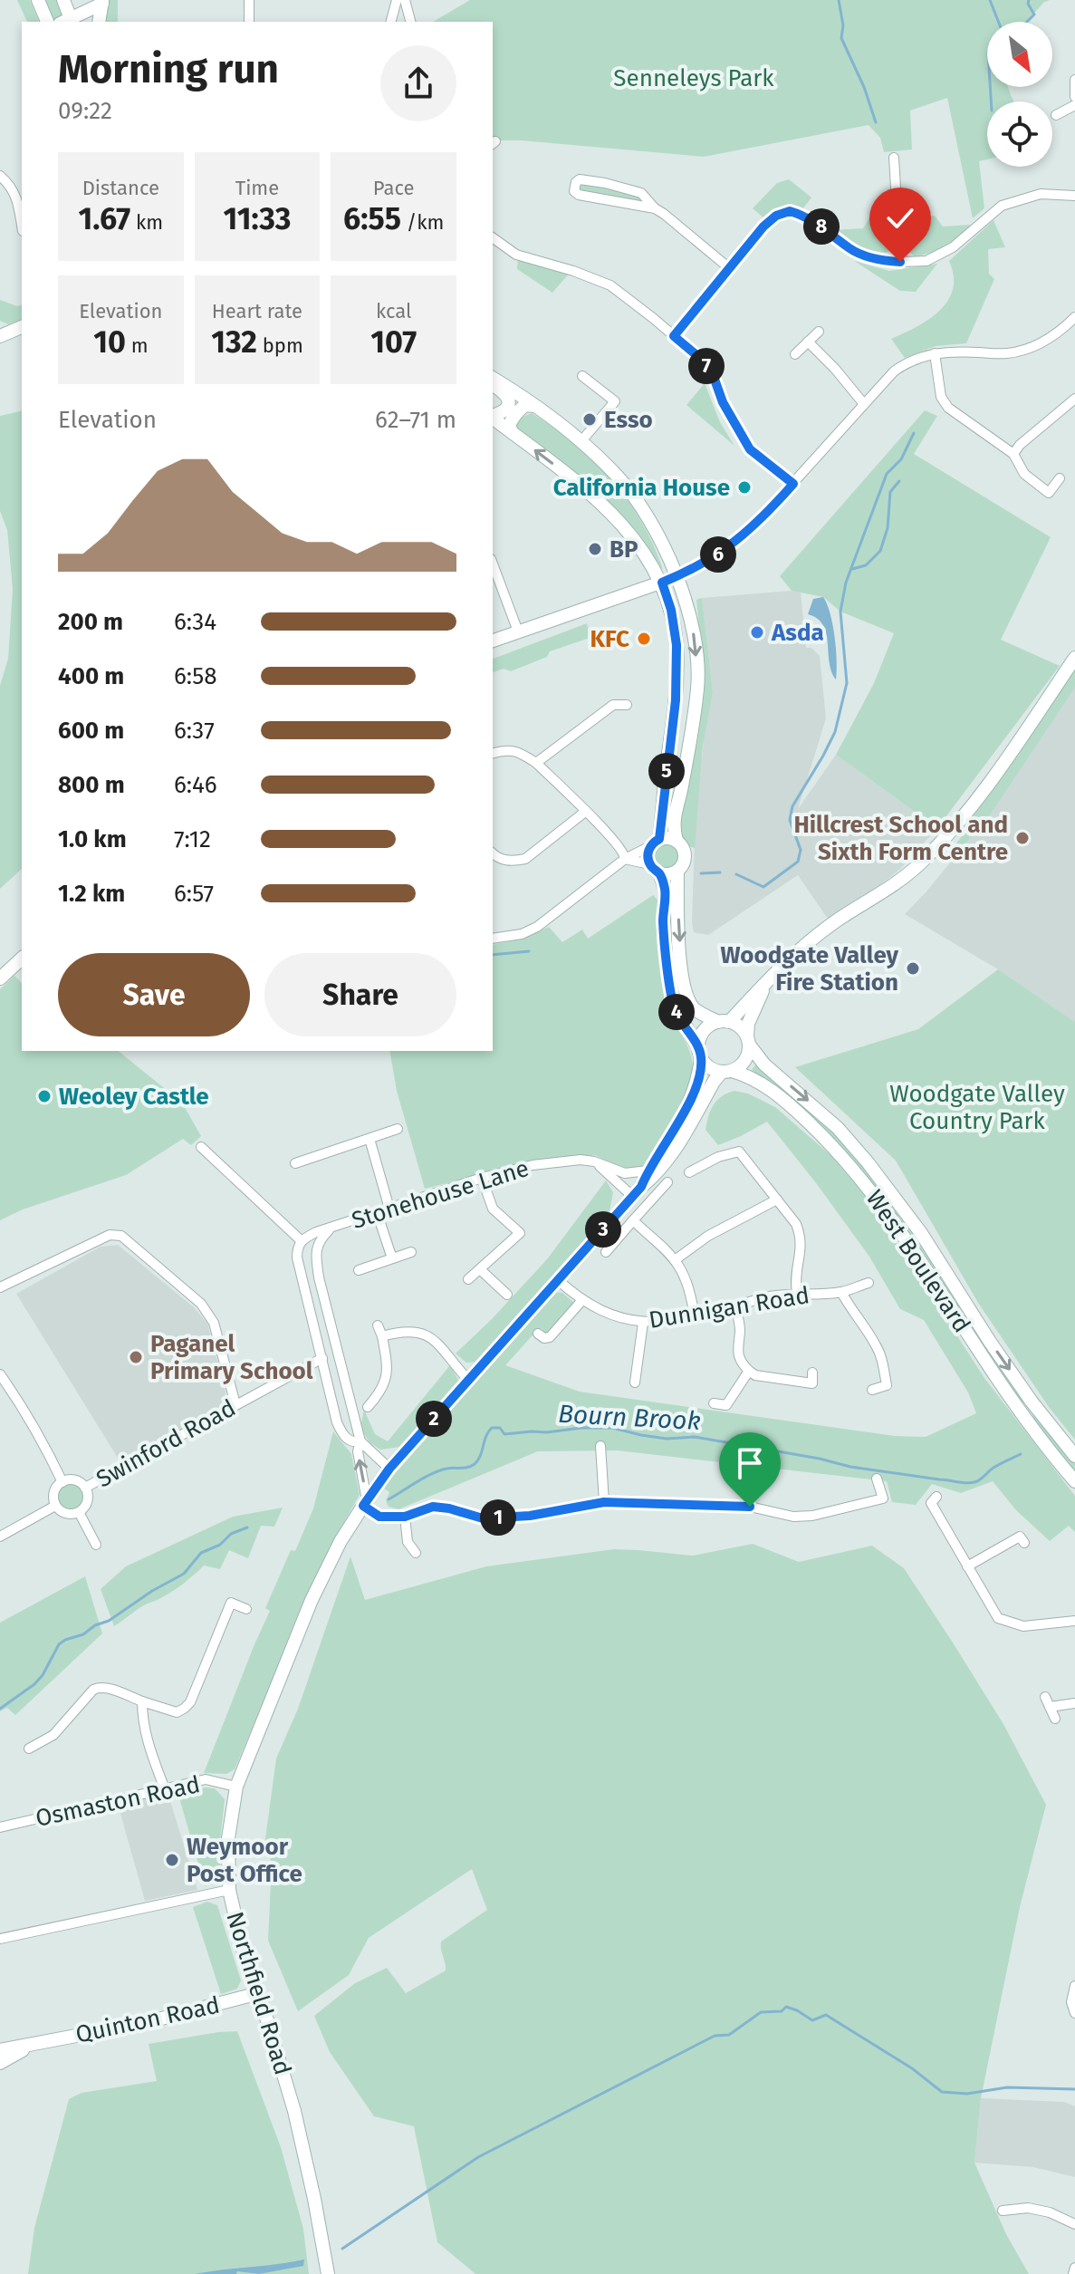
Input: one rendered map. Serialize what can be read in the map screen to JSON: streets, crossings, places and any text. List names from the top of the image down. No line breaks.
{"streets":{"main road":["West Boulevard","Northfield Road","Quinton Road"],"street":["Stonehouse Lane","Dunnigan Road","Swinford Road","Osmaston Road"]},"crossings":[["West Boulevard","Northfield Road"],["Dunnigan Road","Northfield Road"],["Osmaston Road","Northfield Road"],["Northfield Road","Quinton Road"]],"water":["Bourn Brook"],"parks":["Senneleys Park","Woodgate Valley Country Park"],"places":["Esso","California House","BP","Asda","KFC","Hillcrest School and Sixth Form Centre","Woodgate Valley Fire Station","Weoley Castle","Paganel Primary School","Weymoor Post Office"],"north":"bottom right","page":{"heading":["Morning run","09:22"],"stats":[["Distance","1.67 km"],["Time","11:33"],["Pace","6:55 /km"],["Elevation","10 m"],["Heart rate","132 bpm"],["kcal","107"]],"pins":["8","7","6","5","4","3","2","1"],"chart":["Elevation","62–71 m"],"list":[{"name":"200 m","note":"6:34"},{"name":"400 m","note":"6:58"},{"name":"600 m","note":"6:37"},{"name":"800 m","note":"6:46"},{"name":"1.0 km","note":"7:12"},{"name":"1.2 km","note":"6:57"}],"buttons":["Save","Share"]}}
